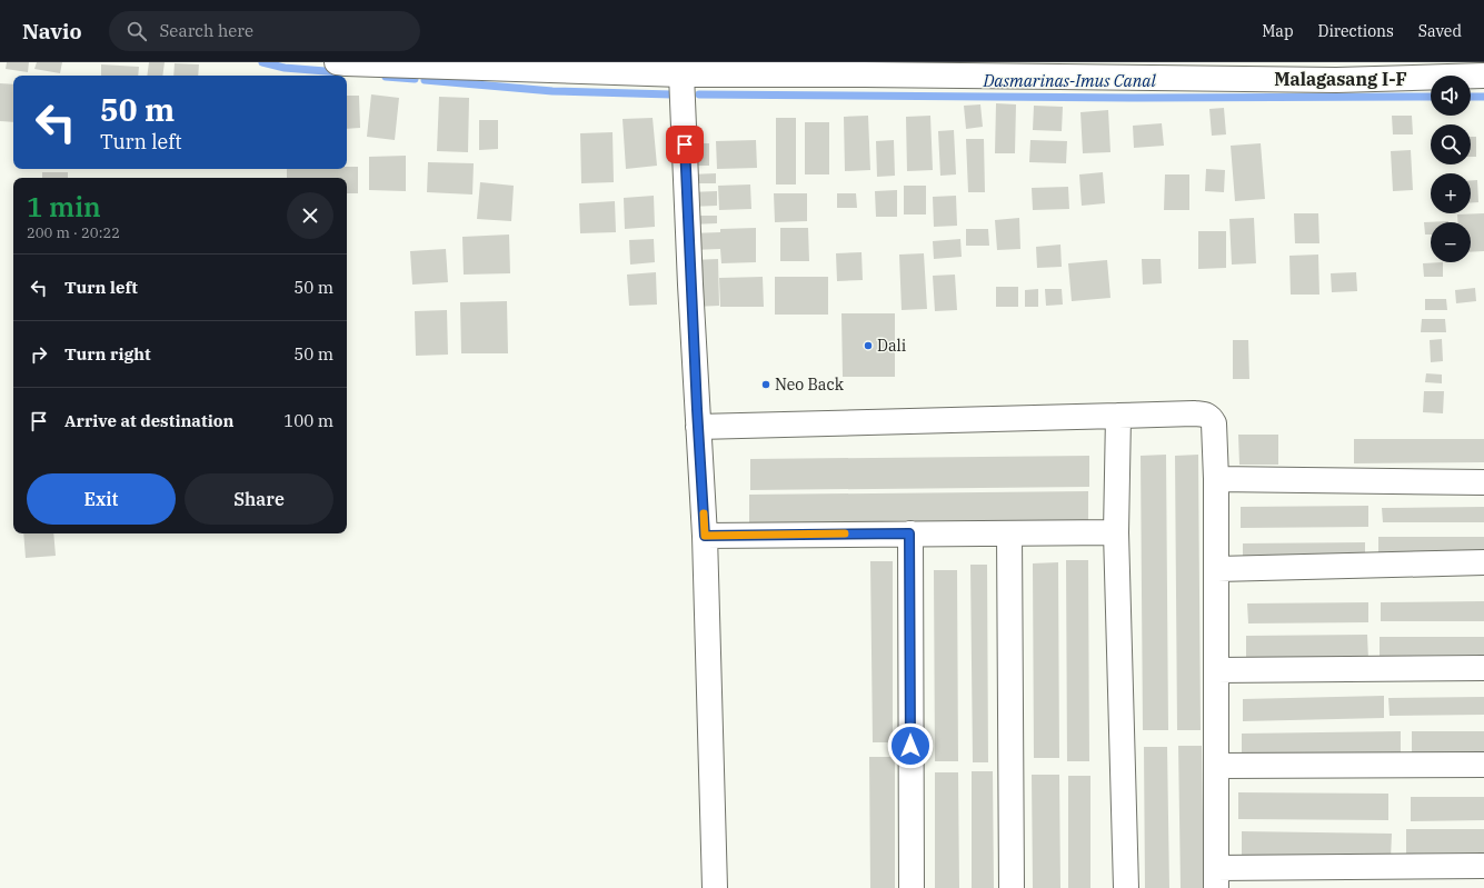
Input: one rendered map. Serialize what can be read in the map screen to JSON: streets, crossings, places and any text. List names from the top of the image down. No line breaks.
{"districts":["Malagasang I-F"],"water":["Dasmarinas-Imus Canal"],"places":["Dali","Neo Back"],"page":{"header":"Navio","search":"Search here","nav":["Map","Directions","Saved"],"map_buttons":["+","−"],"turn":["50 m","Turn left"],"heading":["1 min","200 m · 20:22"],"list":[{"name":"Turn left","value":"50 m"},{"name":"Turn right","value":"50 m"},{"name":"Arrive at destination","value":"100 m"}],"buttons":["Exit","Share"]}}
